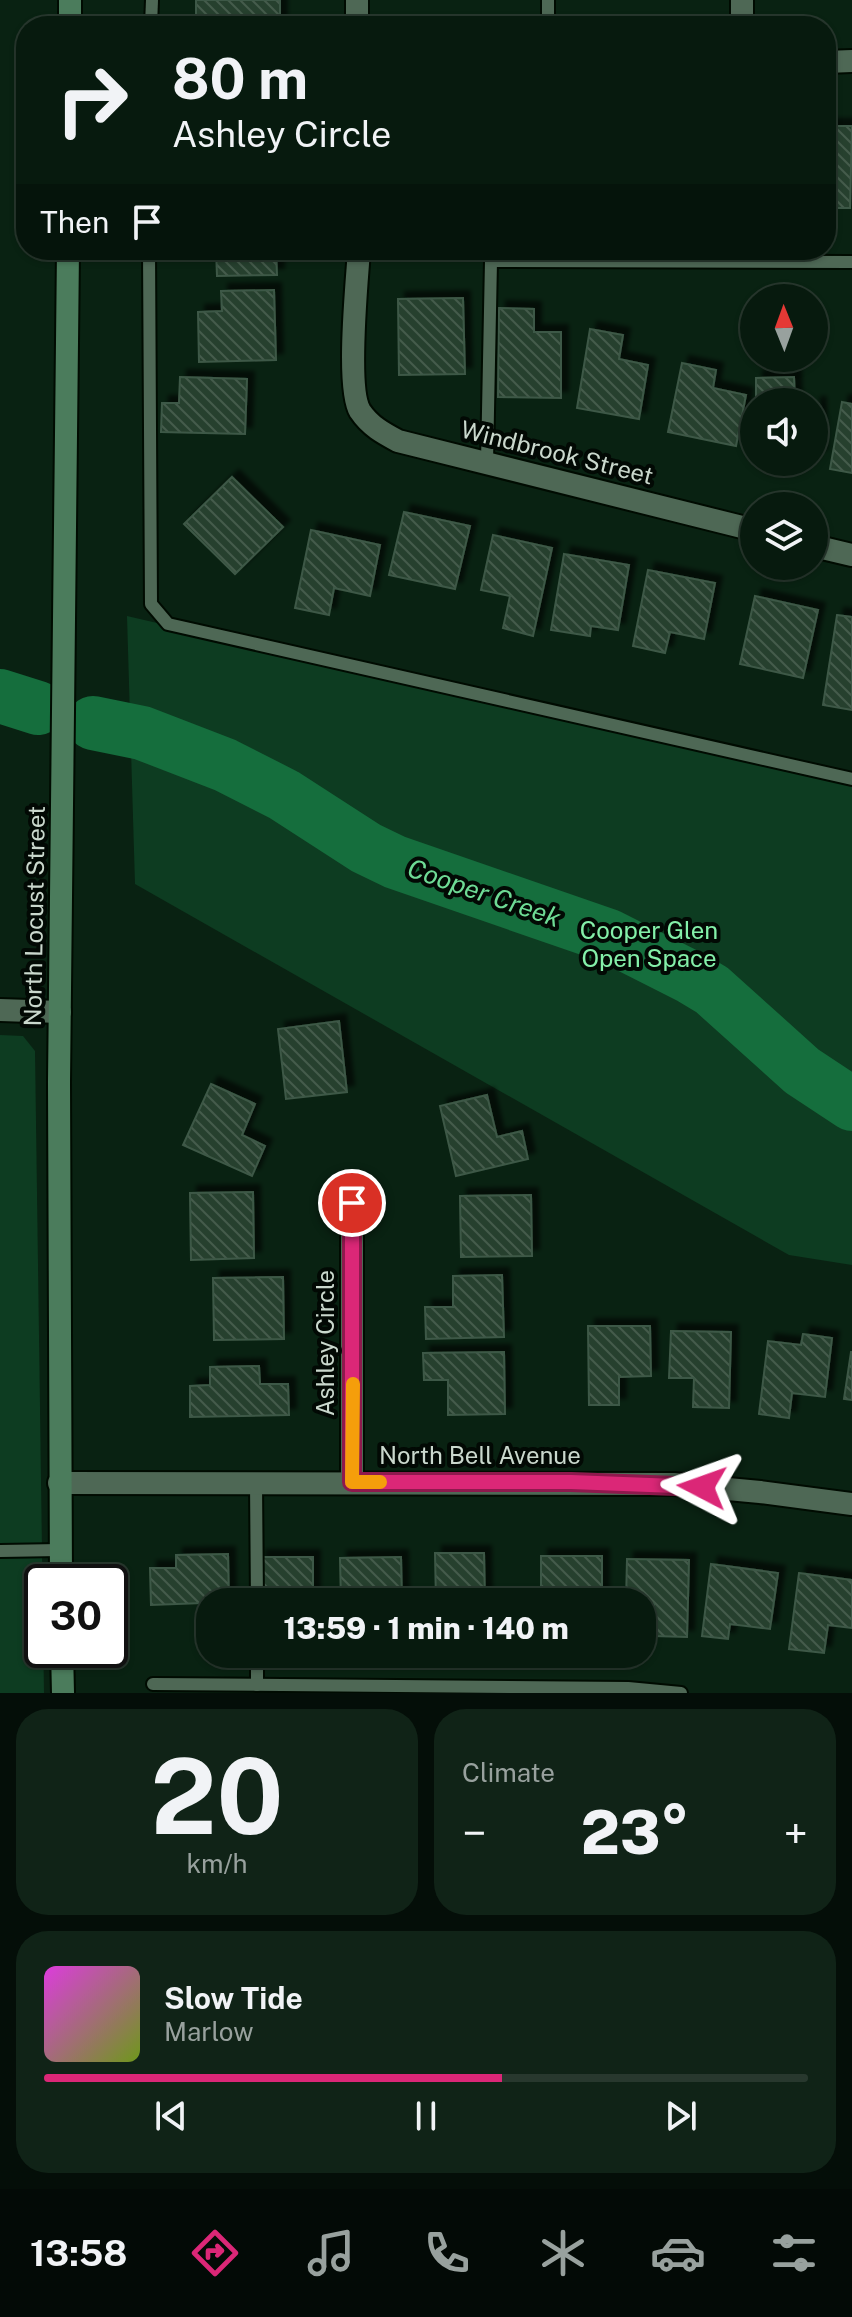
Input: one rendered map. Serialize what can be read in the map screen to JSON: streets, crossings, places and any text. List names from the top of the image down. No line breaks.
{"streets":{"main road":["North Locust Street"],"street":["Windbrook Street","Ashley Circle","North Bell Avenue"]},"crossings":[["North Locust Street","North Bell Avenue"],["Ashley Circle","North Bell Avenue"]],"water":["Cooper Creek"],"parks":["Cooper Glen Open Space"],"north":"top","page":{"turn":["80 m","Ashley Circle"],"then":"Then","limit":"30","trip":"13:59 · 1 min · 140 m","tile":[["20","km/h"],"Climate"],"heat":["−","23°","+"],"song":["Slow Tide","Marlow"],"tabs":"13:58"}}
